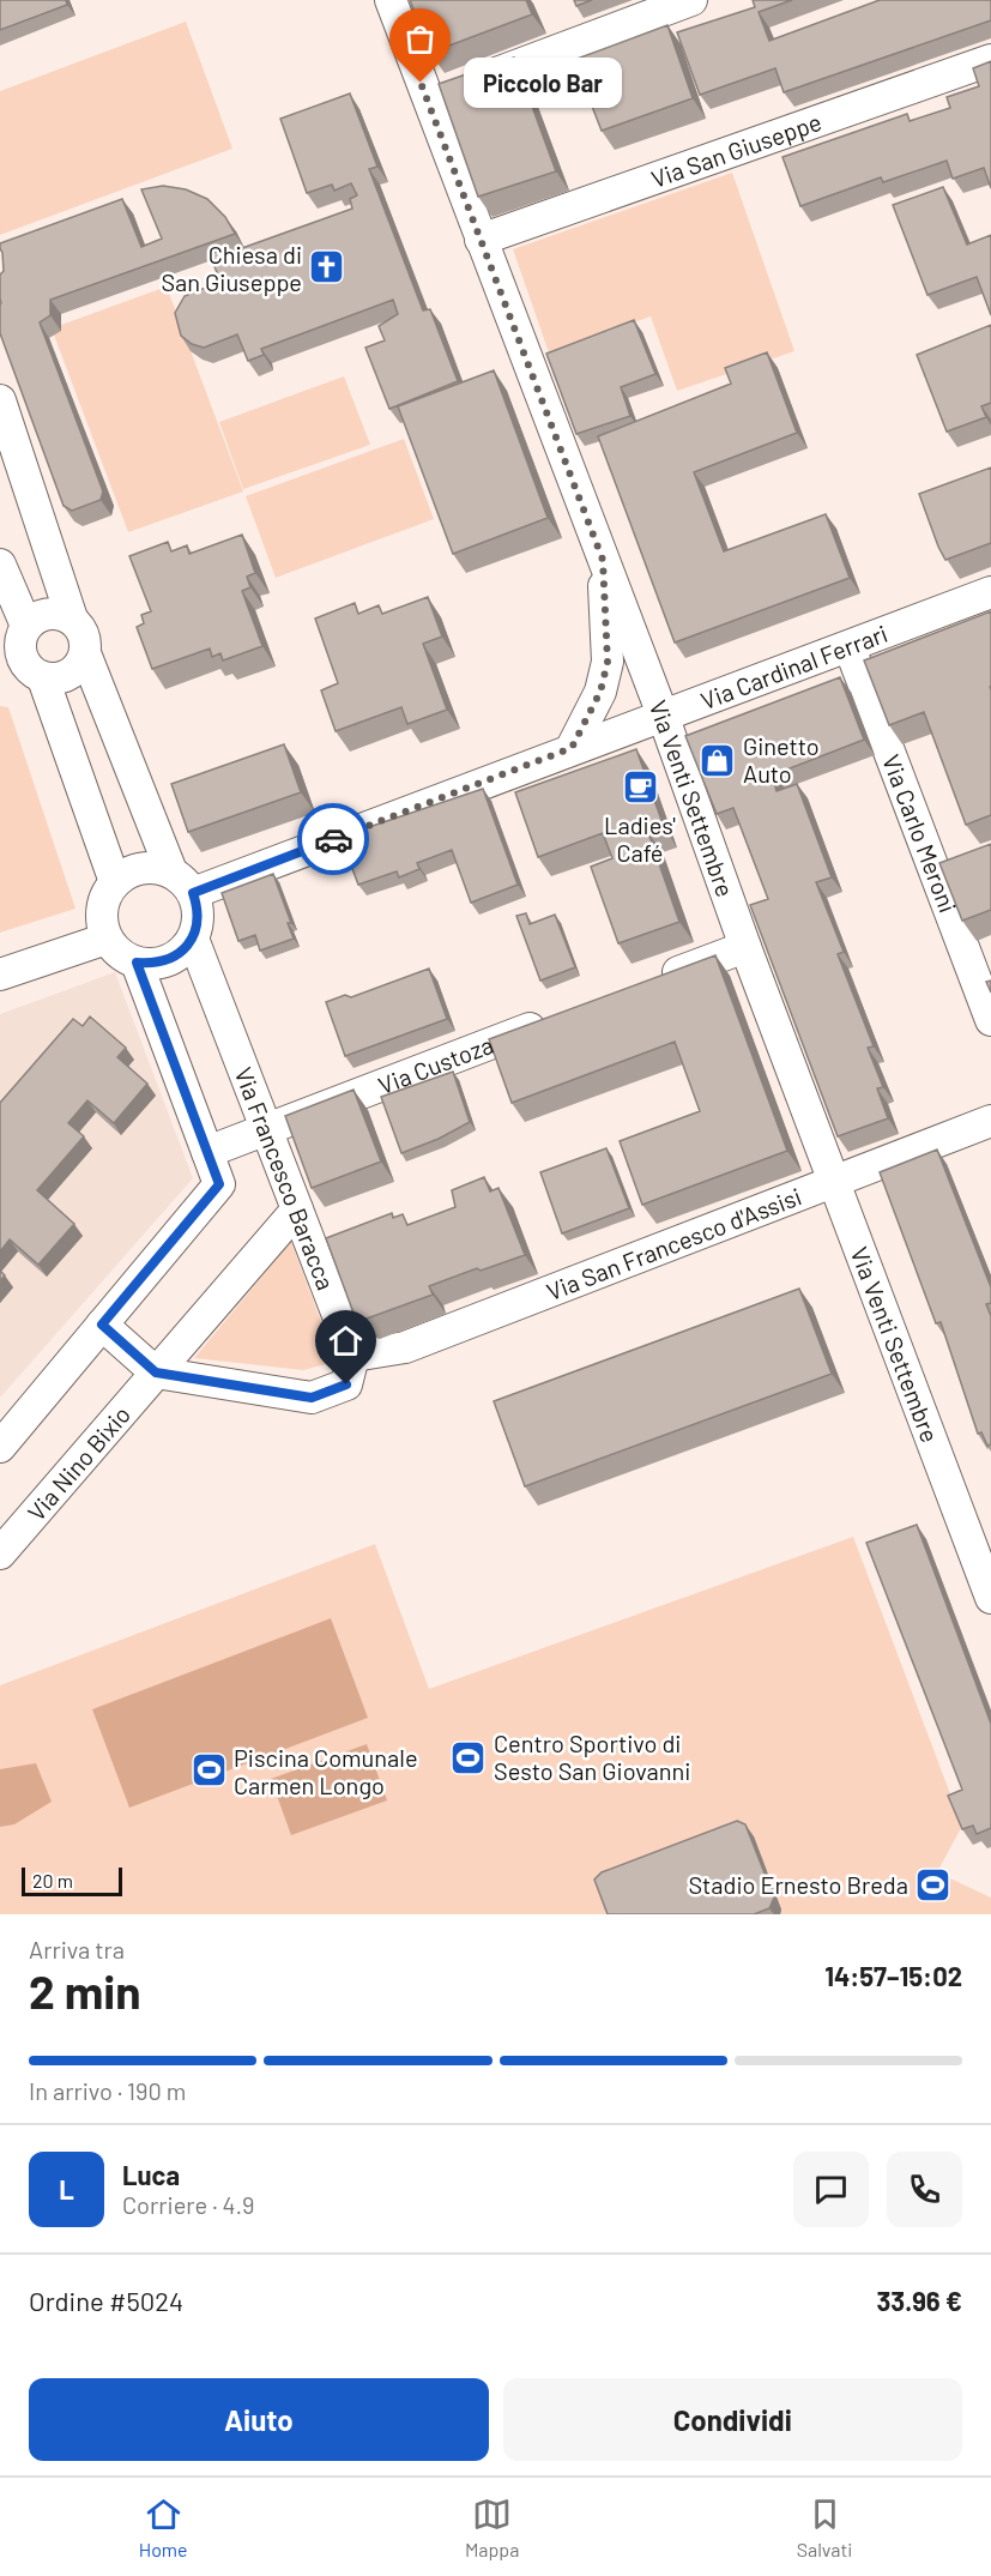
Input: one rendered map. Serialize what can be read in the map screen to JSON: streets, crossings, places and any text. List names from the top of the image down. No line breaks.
{"streets":{"street":["Via San Giuseppe","Via Cardinal Ferrari","Via Venti Settembre","Via Carlo Meroni","Via Custoza","Via Francesco Baracca","Via San Francesco d'Assisi","Via Nino Bixio"]},"crossings":[["Via San Giuseppe","Via Venti Settembre"],["Via Cardinal Ferrari","Via Venti Settembre"],["Via Cardinal Ferrari","Via Carlo Meroni"],["Via Cardinal Ferrari","Via Francesco Baracca"],["Via Venti Settembre","Via San Francesco d'Assisi"],["Via Custoza","Via Francesco Baracca"],["Via Francesco Baracca","Via San Francesco d'Assisi"],["Via Francesco Baracca","Via Nino Bixio"]],"places":{"other":["Piccolo Bar"],"church":["Chiesa di San Giuseppe"],"shop":["Ginetto Auto"],"cafe":["Ladies' Café"],"sports":["Centro Sportivo di Sesto San Giovanni","Piscina Comunale Carmen Longo","Stadio Ernesto Breda"]},"scale_bar":"20 m","page":{"bubble":"Piccolo Bar","scale":"20 m","heading":["2 min","Arriva tra","14:57–15:02"],"panel":["Luca","Corriere · 4.9","Ordine #5024","33.96 €"],"bar":"In arrivo · 190 m","round":"L","buttons":["Aiuto","Condividi"],"tabs":["Home","Mappa","Salvati"]}}
